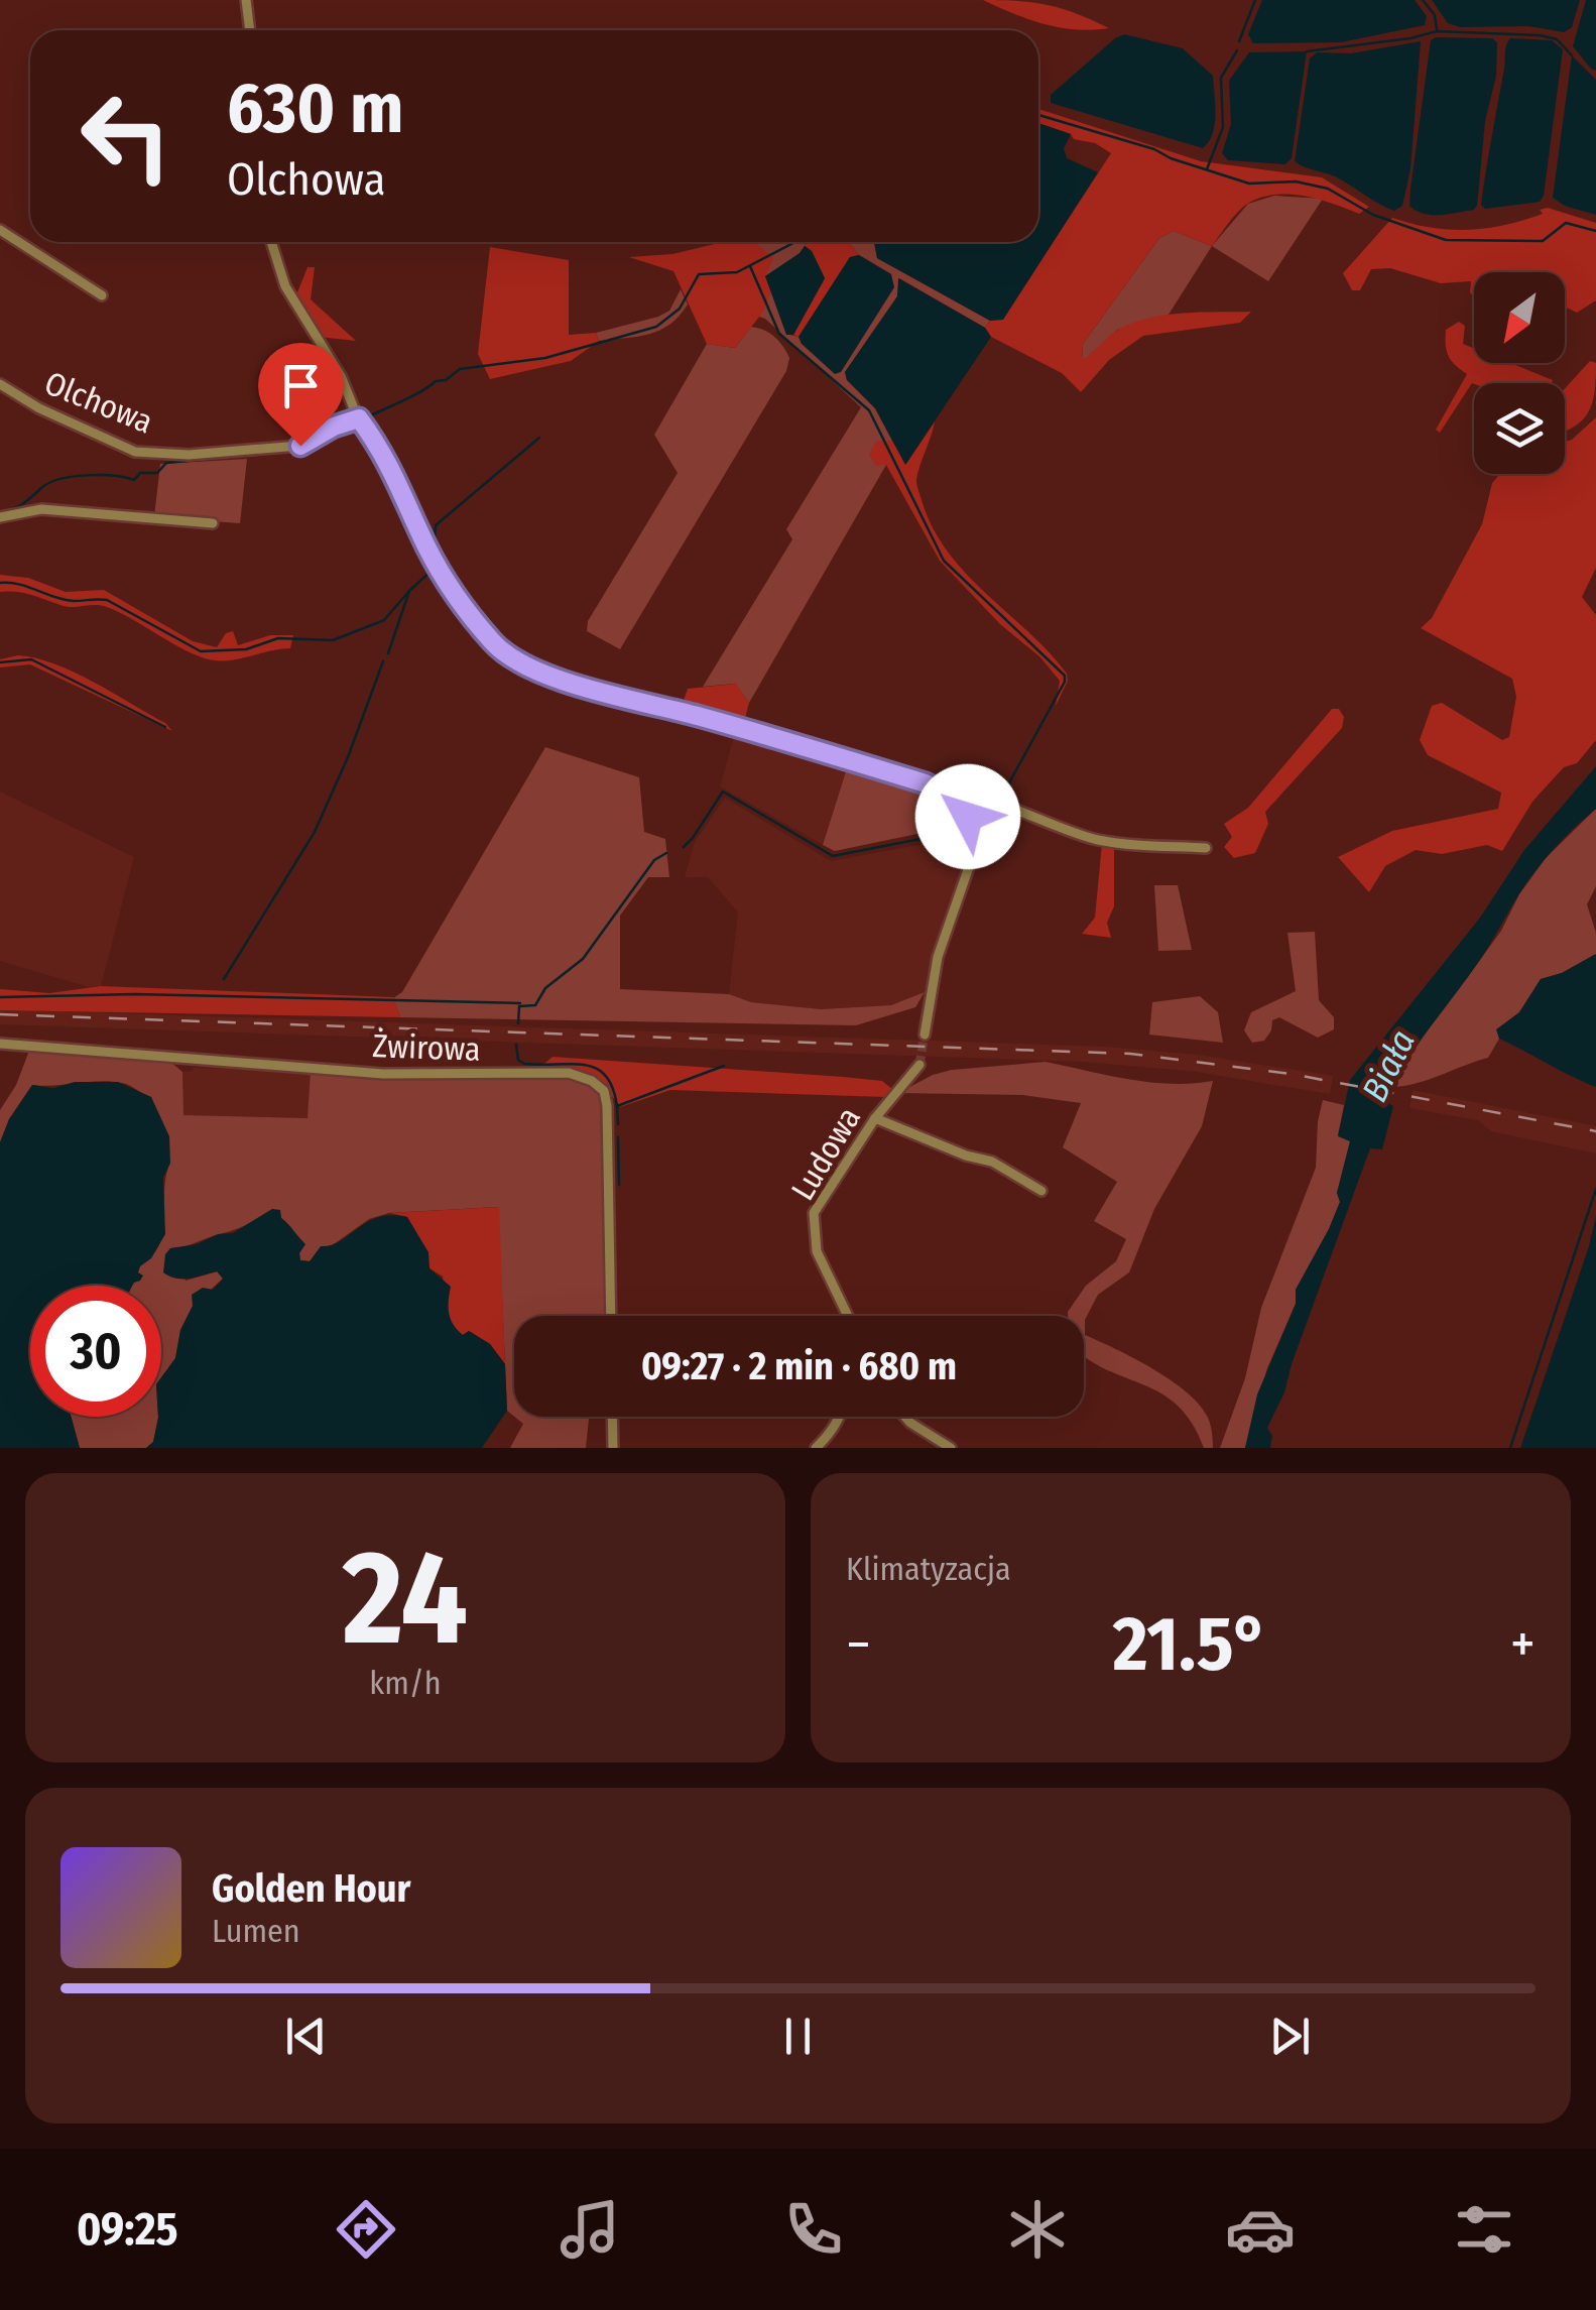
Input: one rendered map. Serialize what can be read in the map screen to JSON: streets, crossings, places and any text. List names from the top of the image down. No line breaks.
{"streets":{"street":["Olchowa","Żwirowa","Ludowa"]},"water":["Biała"],"north":"bottom left","page":{"turn":["630 m","Olchowa"],"limit":"30","trip":"09:27 · 2 min · 680 m","tile":[["24","km/h"],"Klimatyzacja"],"heat":["−","21.5°","+"],"song":["Golden Hour","Lumen"],"tabs":"09:25"}}
